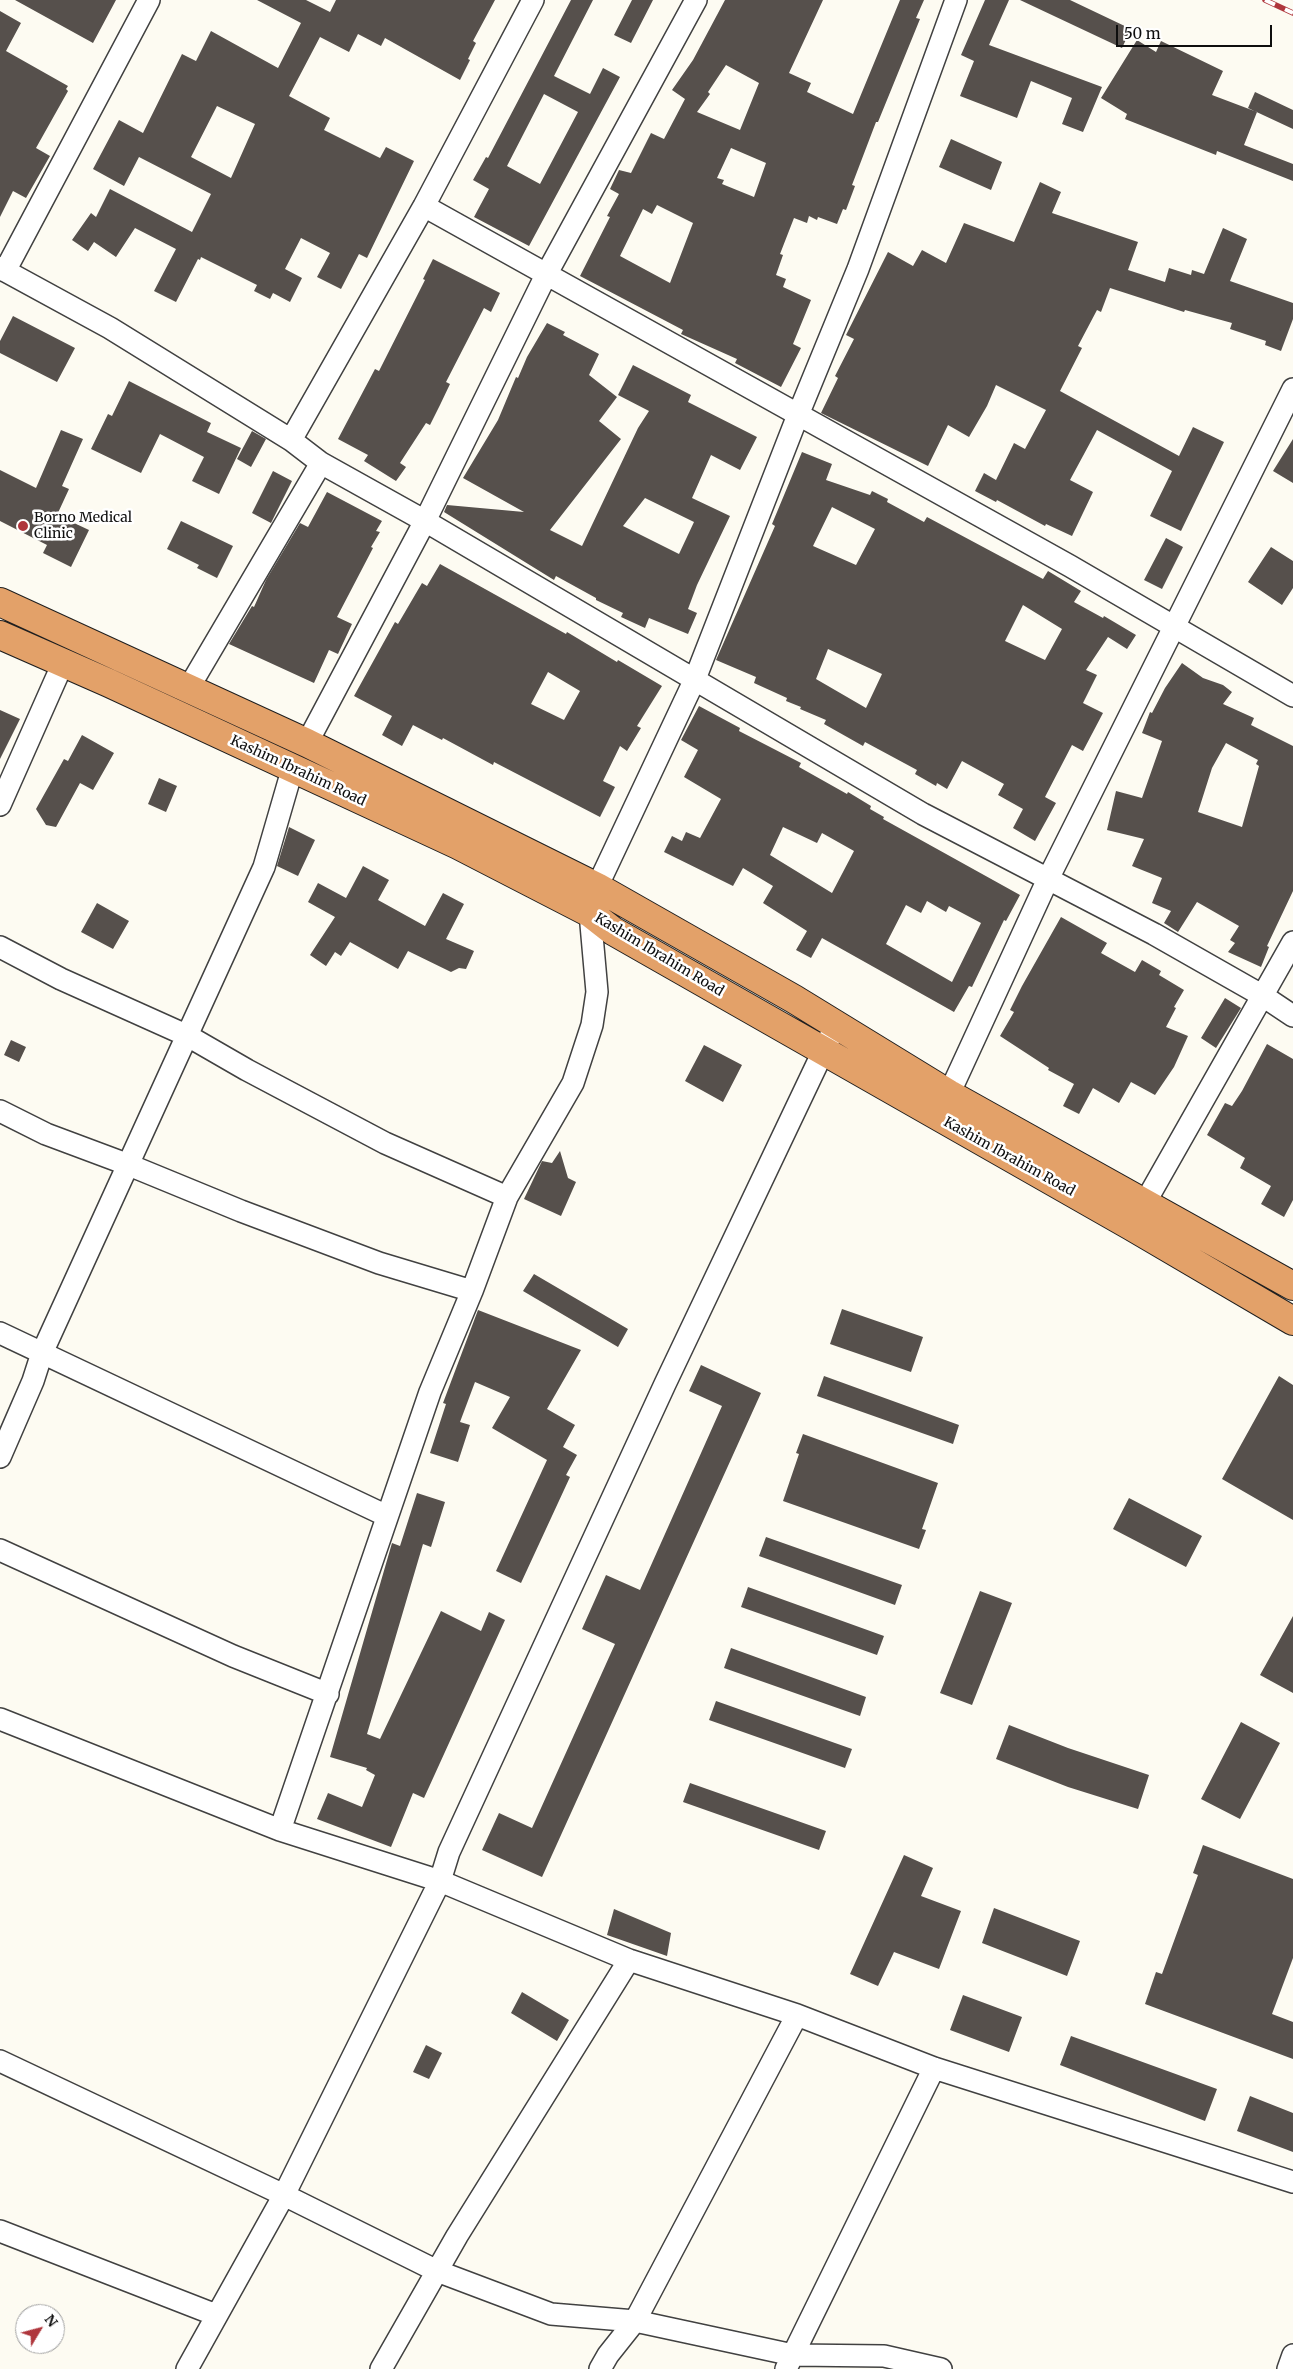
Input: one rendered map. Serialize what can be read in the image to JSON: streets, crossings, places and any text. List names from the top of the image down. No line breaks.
{"streets":{"highway":["Kashim Ibrahim Road"]},"places":["Borno Medical Clinic"],"scale_bar":"50 m","north":"top right"}
